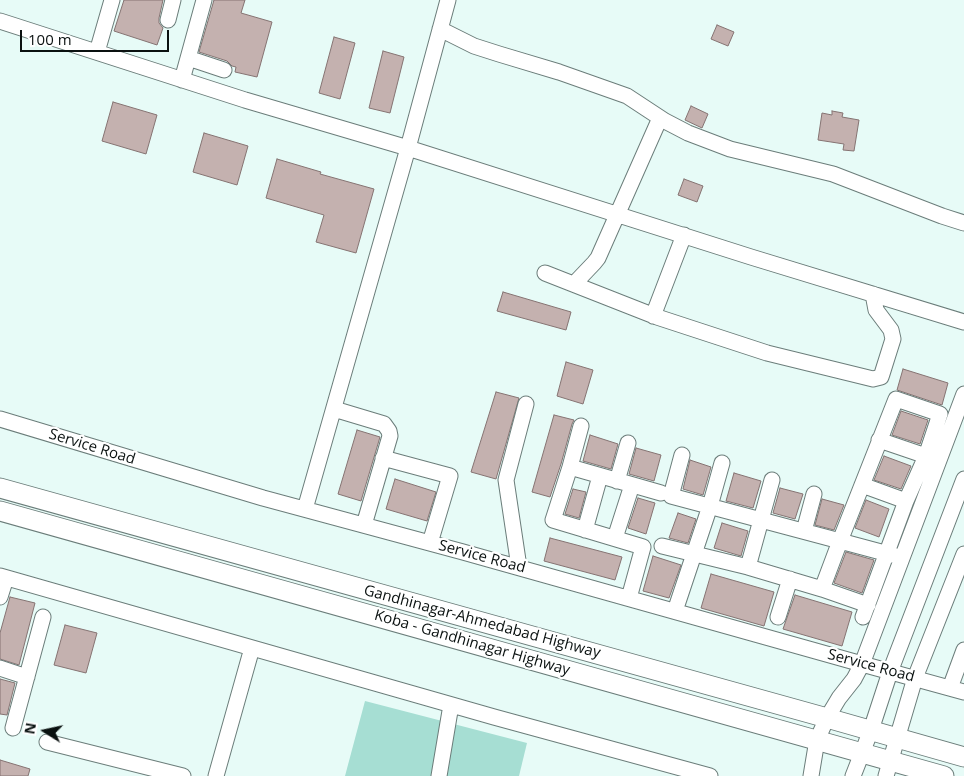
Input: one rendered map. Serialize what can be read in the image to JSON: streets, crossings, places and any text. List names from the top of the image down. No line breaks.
{"streets":{"main road":["Gandhinagar-Ahmedabad Highway","Koba - Gandhinagar Highway"],"street":["Service Road"]},"scale_bar":"100 m","north":"left"}
